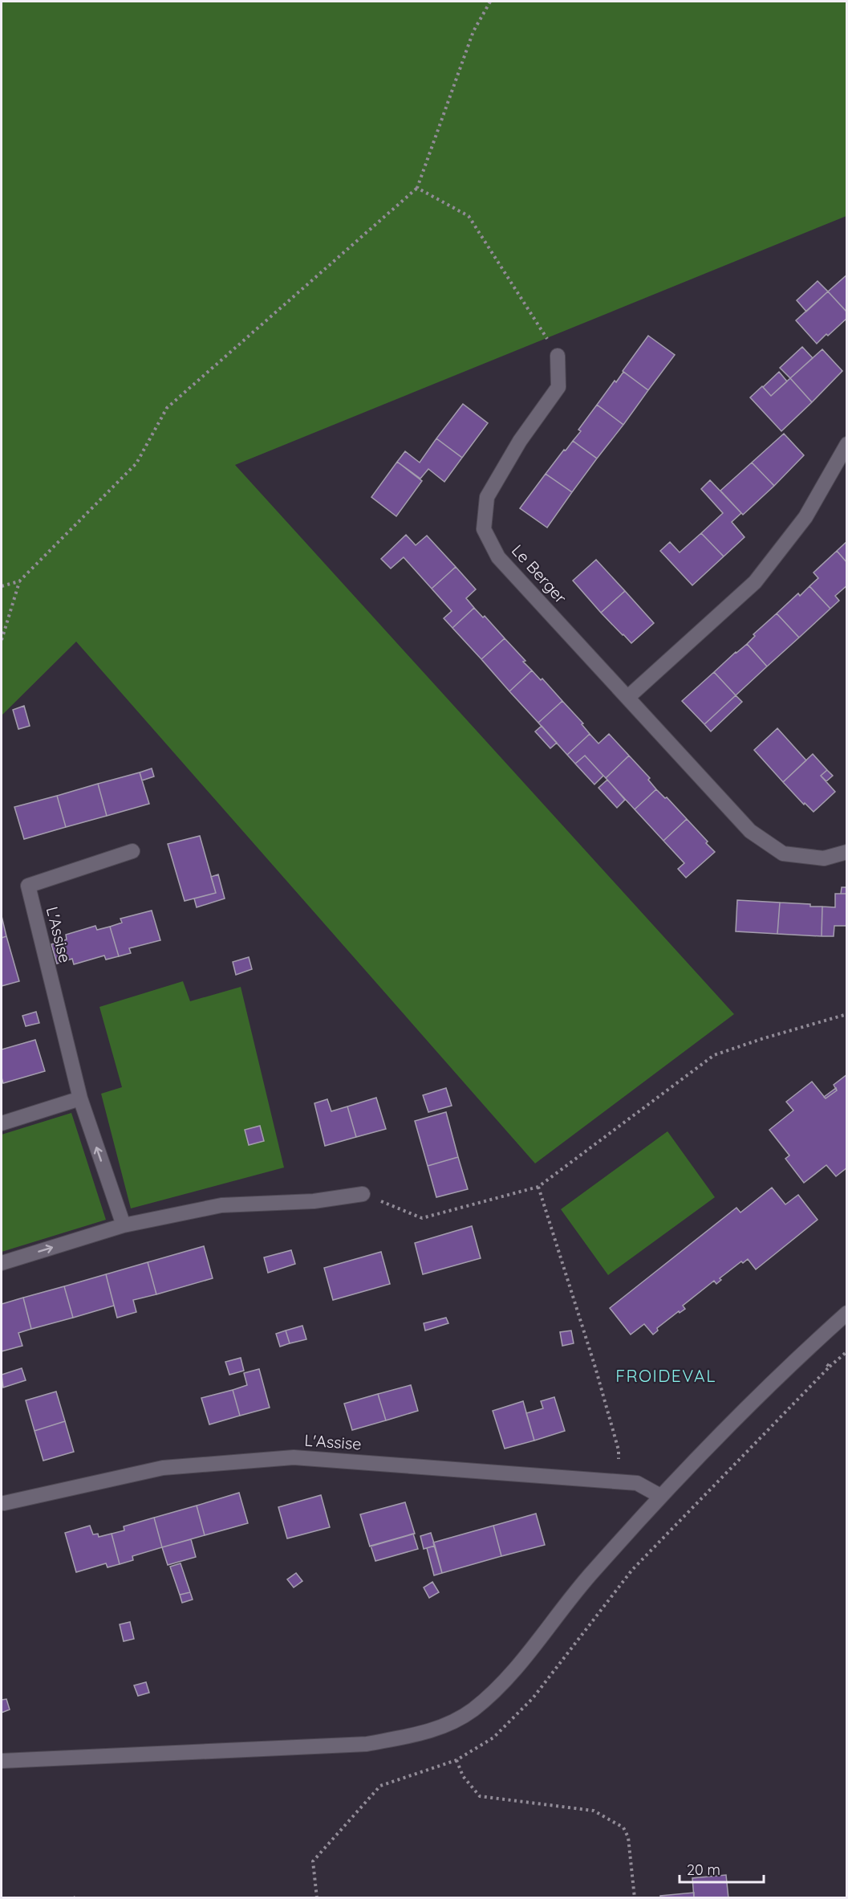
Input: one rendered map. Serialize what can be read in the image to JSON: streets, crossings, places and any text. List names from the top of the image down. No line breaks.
{"streets":{"street":["Le Berger","L'Assise"]},"districts":["FROIDEVAL"],"scale_bar":"20 m"}
